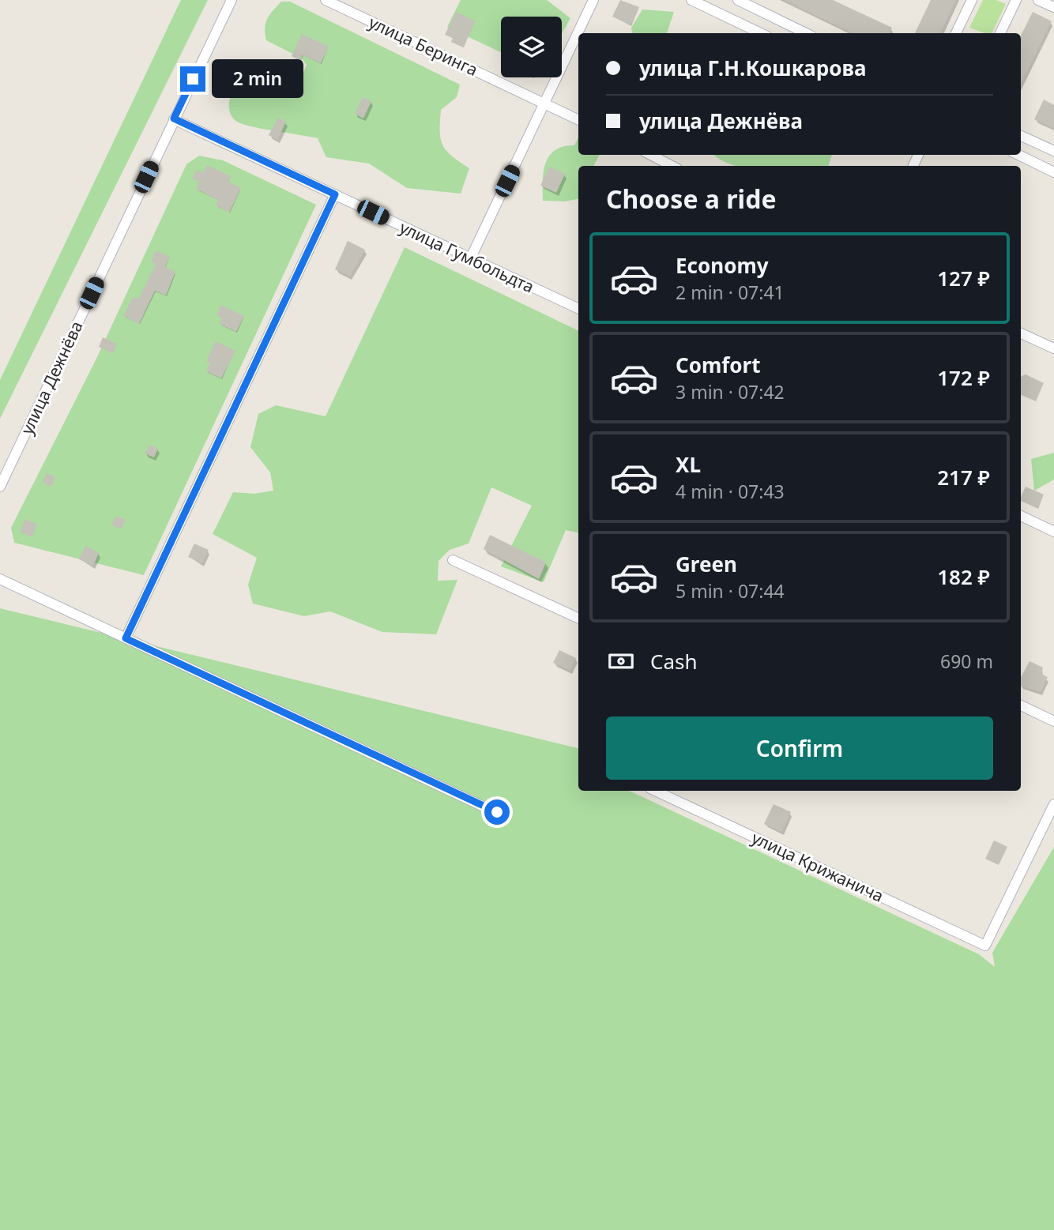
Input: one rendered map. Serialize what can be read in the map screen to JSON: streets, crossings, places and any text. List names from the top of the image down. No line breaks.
{"streets":{"street":["улица Беринга","улица Гумбольдта","улица Дежнёва","улица Крижанича"]},"crossings":[["улица Гумбольдта","улица Дежнёва"]],"page":{"banner":["улица Г.Н.Кошкарова","улица Дежнёва"],"bubble":"2 min","heading":"Choose a ride","list":[{"name":"Economy","note":"2 min · 07:41","value":"127 ₽"},{"name":"Comfort","note":"3 min · 07:42","value":"172 ₽"},{"name":"XL","note":"4 min · 07:43","value":"217 ₽"},{"name":"Green","note":"5 min · 07:44","value":"182 ₽"}],"pay":["Cash","690 m"],"buttons":"Confirm"}}
